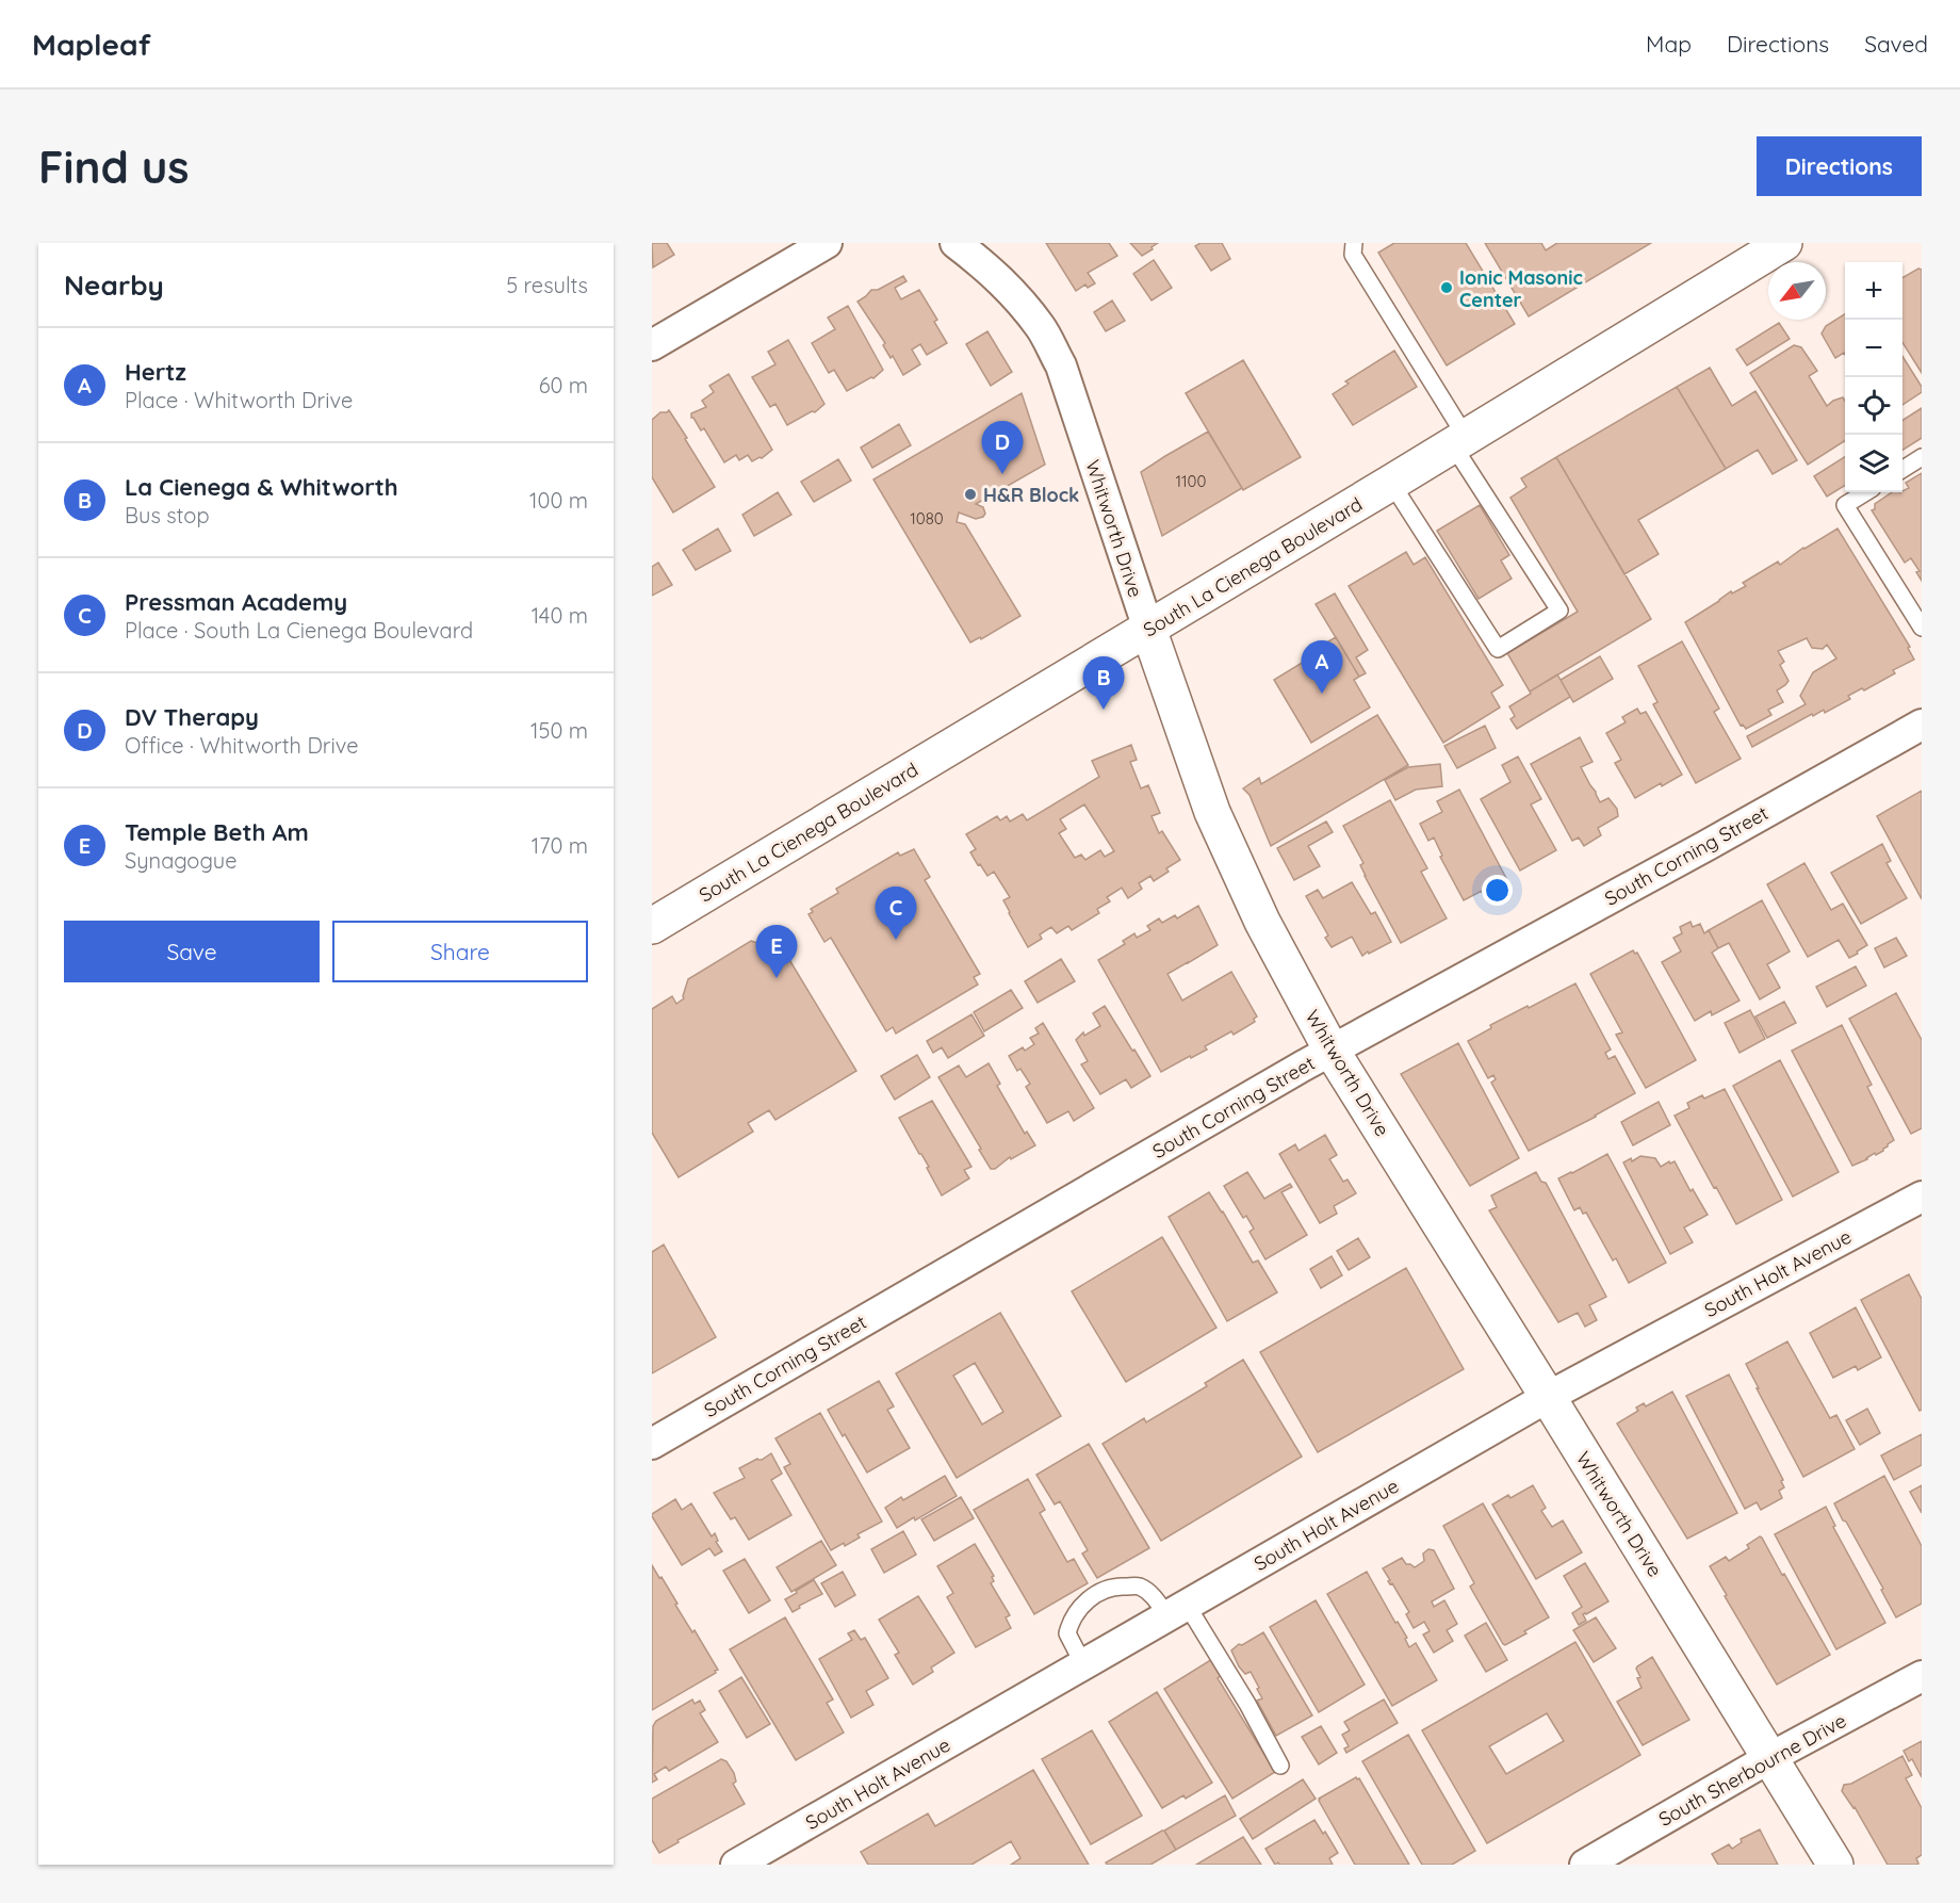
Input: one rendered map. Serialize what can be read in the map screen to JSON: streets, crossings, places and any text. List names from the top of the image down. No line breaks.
{"streets":{"street":["Whitworth Drive","South La Cienega Boulevard","South Corning Street","South Holt Avenue","South Sherbourne Drive"]},"crossings":[["Whitworth Drive","South La Cienega Boulevard"],["Whitworth Drive","South Corning Street"],["Whitworth Drive","South Holt Avenue"],["Whitworth Drive","South Sherbourne Drive"]],"places":["Ionic Masonic Center","H&R Block"],"house_numbers":["1100","1080"],"north":"bottom left","page":{"header":"Mapleaf","nav":["Map","Directions","Saved"],"buttons":["Directions",["Save","Share"]],"title":"Find us","heading":["Nearby","5 results"],"map_buttons":["+","−"],"list":[{"mark":"A","name":"Hertz","note":"Place · Whitworth Drive","value":"60 m"},{"mark":"B","name":"La Cienega & Whitworth","note":"Bus stop","value":"100 m"},{"mark":"C","name":"Pressman Academy","note":"Place · South La Cienega Boulevard","value":"140 m"},{"mark":"D","name":"DV Therapy","note":"Office · Whitworth Drive","value":"150 m"},{"mark":"E","name":"Temple Beth Am","note":"Synagogue","value":"170 m"}],"pins":["D","A","B","C","E"]}}
